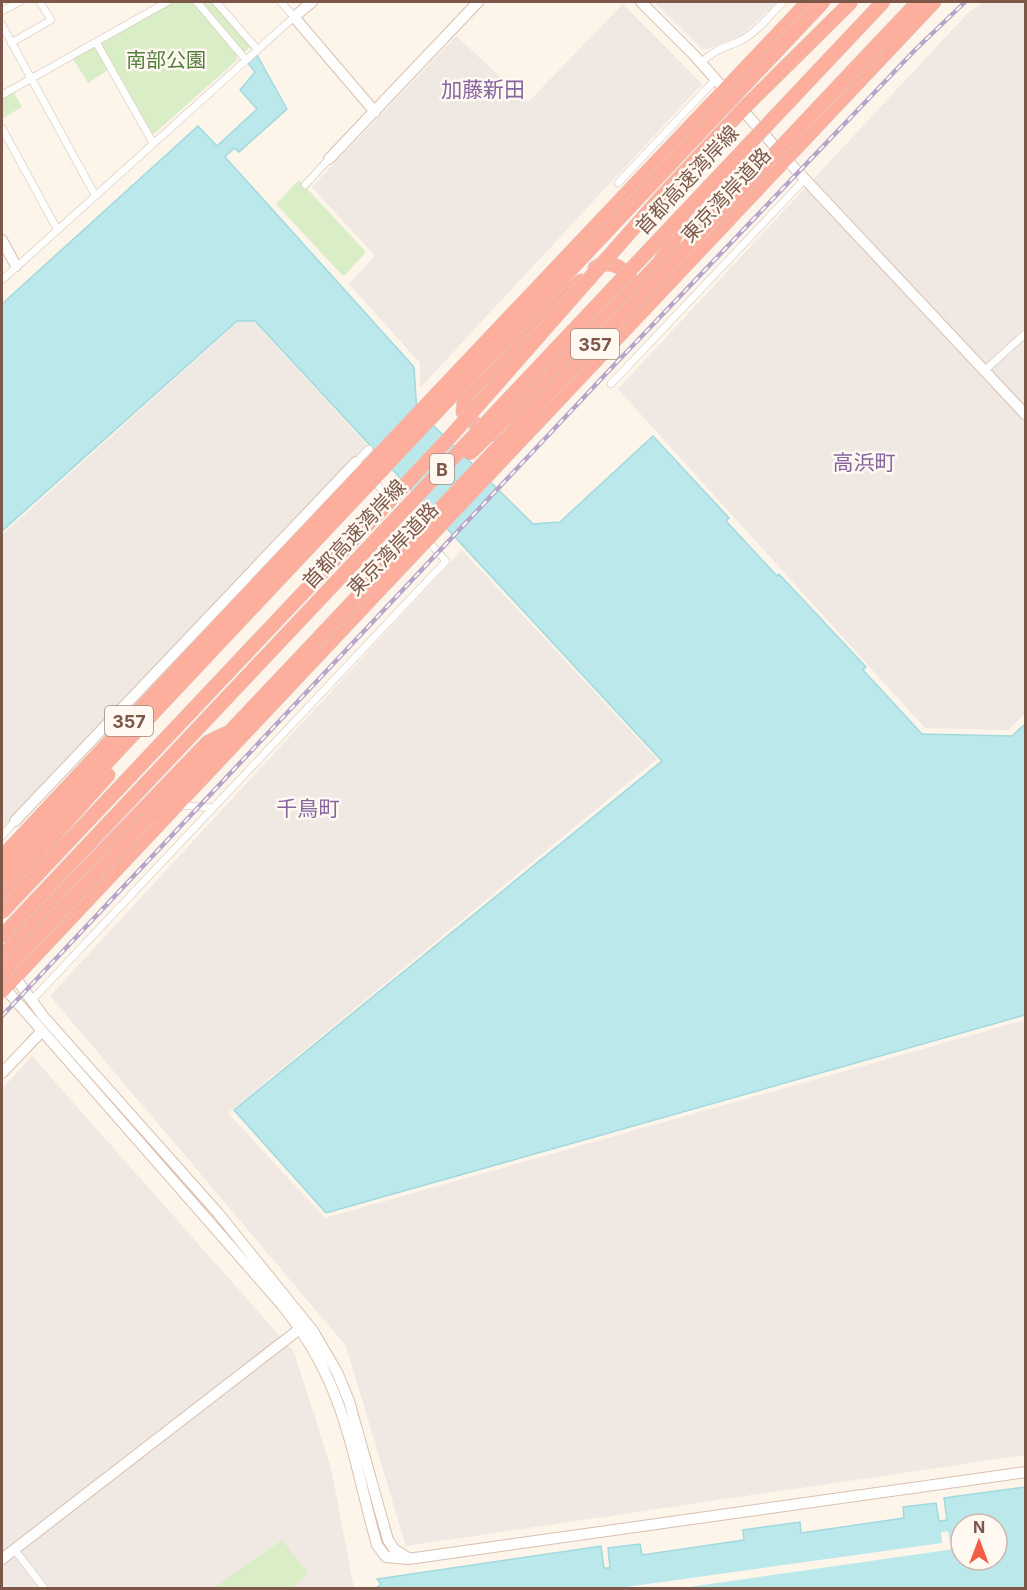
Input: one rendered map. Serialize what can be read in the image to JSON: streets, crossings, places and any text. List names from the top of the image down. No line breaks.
{"streets":{"highway":["首都高速湾岸線","東京湾岸道路","357","B"]},"districts":["加藤新田","高浜町","千鳥町"],"parks":["南部公園"],"north":"top"}
